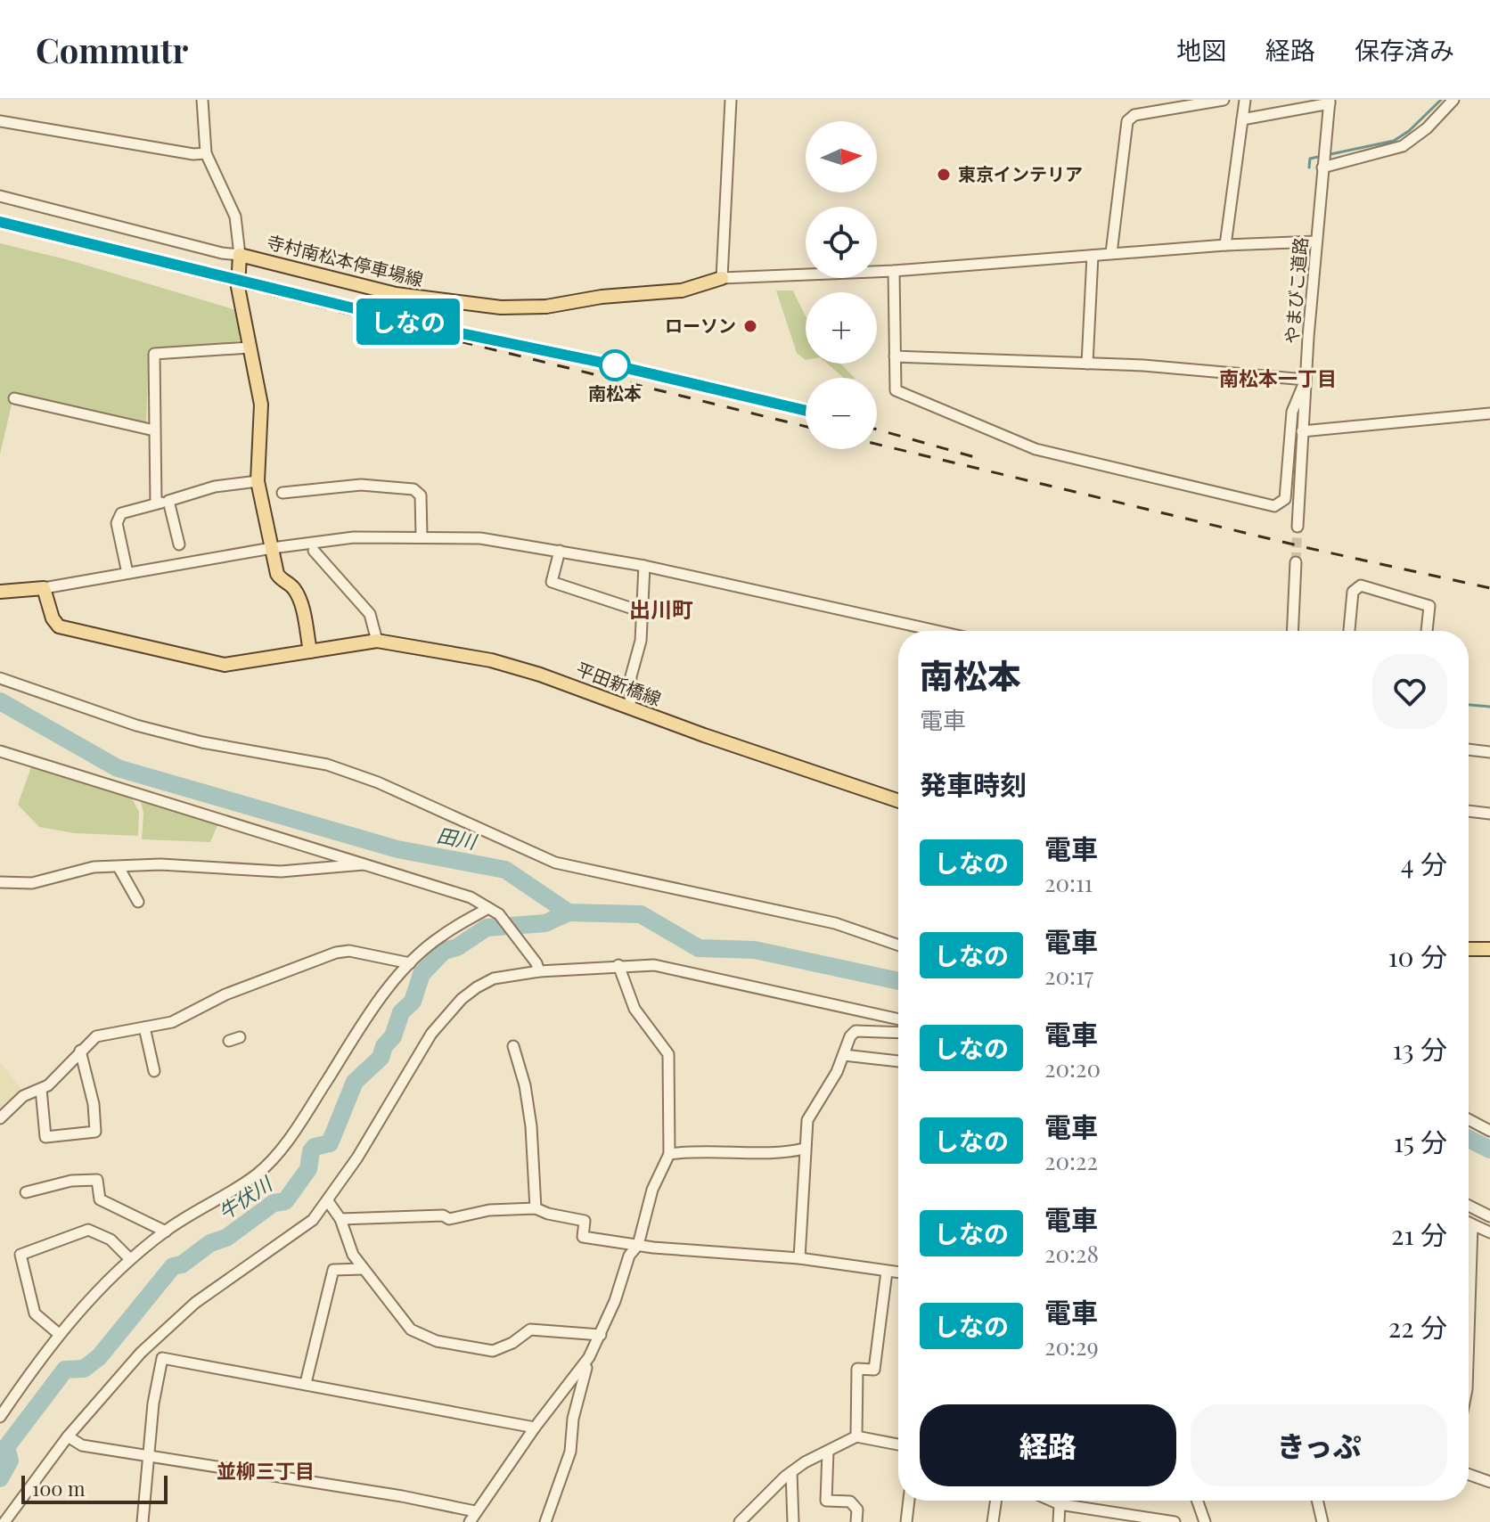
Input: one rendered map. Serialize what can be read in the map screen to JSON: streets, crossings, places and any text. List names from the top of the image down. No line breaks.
{"streets":{"main road":["寺村南松本停車場線","平田新橋線"],"street":["やまびこ道路"]},"crossings":[["寺村南松本停車場線","平田新橋線"]],"districts":["南松本一丁目","出川町","並柳三丁目"],"water":["田川","牛伏川"],"places":["東京インテリア","ローソン","南松本"],"scale_bar":"100 m","north":"right","page":{"header":"Commutr","nav":["地図","経路","保存済み"],"on_map":"しなの","map_buttons":["+","−"],"heading":[["南松本","電車"],"発車時刻"],"list":[{"mark":"しなの","name":"電車","note":"20:11","value":"4 分"},{"mark":"しなの","name":"電車","note":"20:17","value":"10 分"},{"mark":"しなの","name":"電車","note":"20:20","value":"13 分"},{"mark":"しなの","name":"電車","note":"20:22","value":"15 分"},{"mark":"しなの","name":"電車","note":"20:28","value":"21 分"},{"mark":"しなの","name":"電車","note":"20:29","value":"22 分"}],"buttons":["経路","きっぷ"],"scale":"100 m"}}
